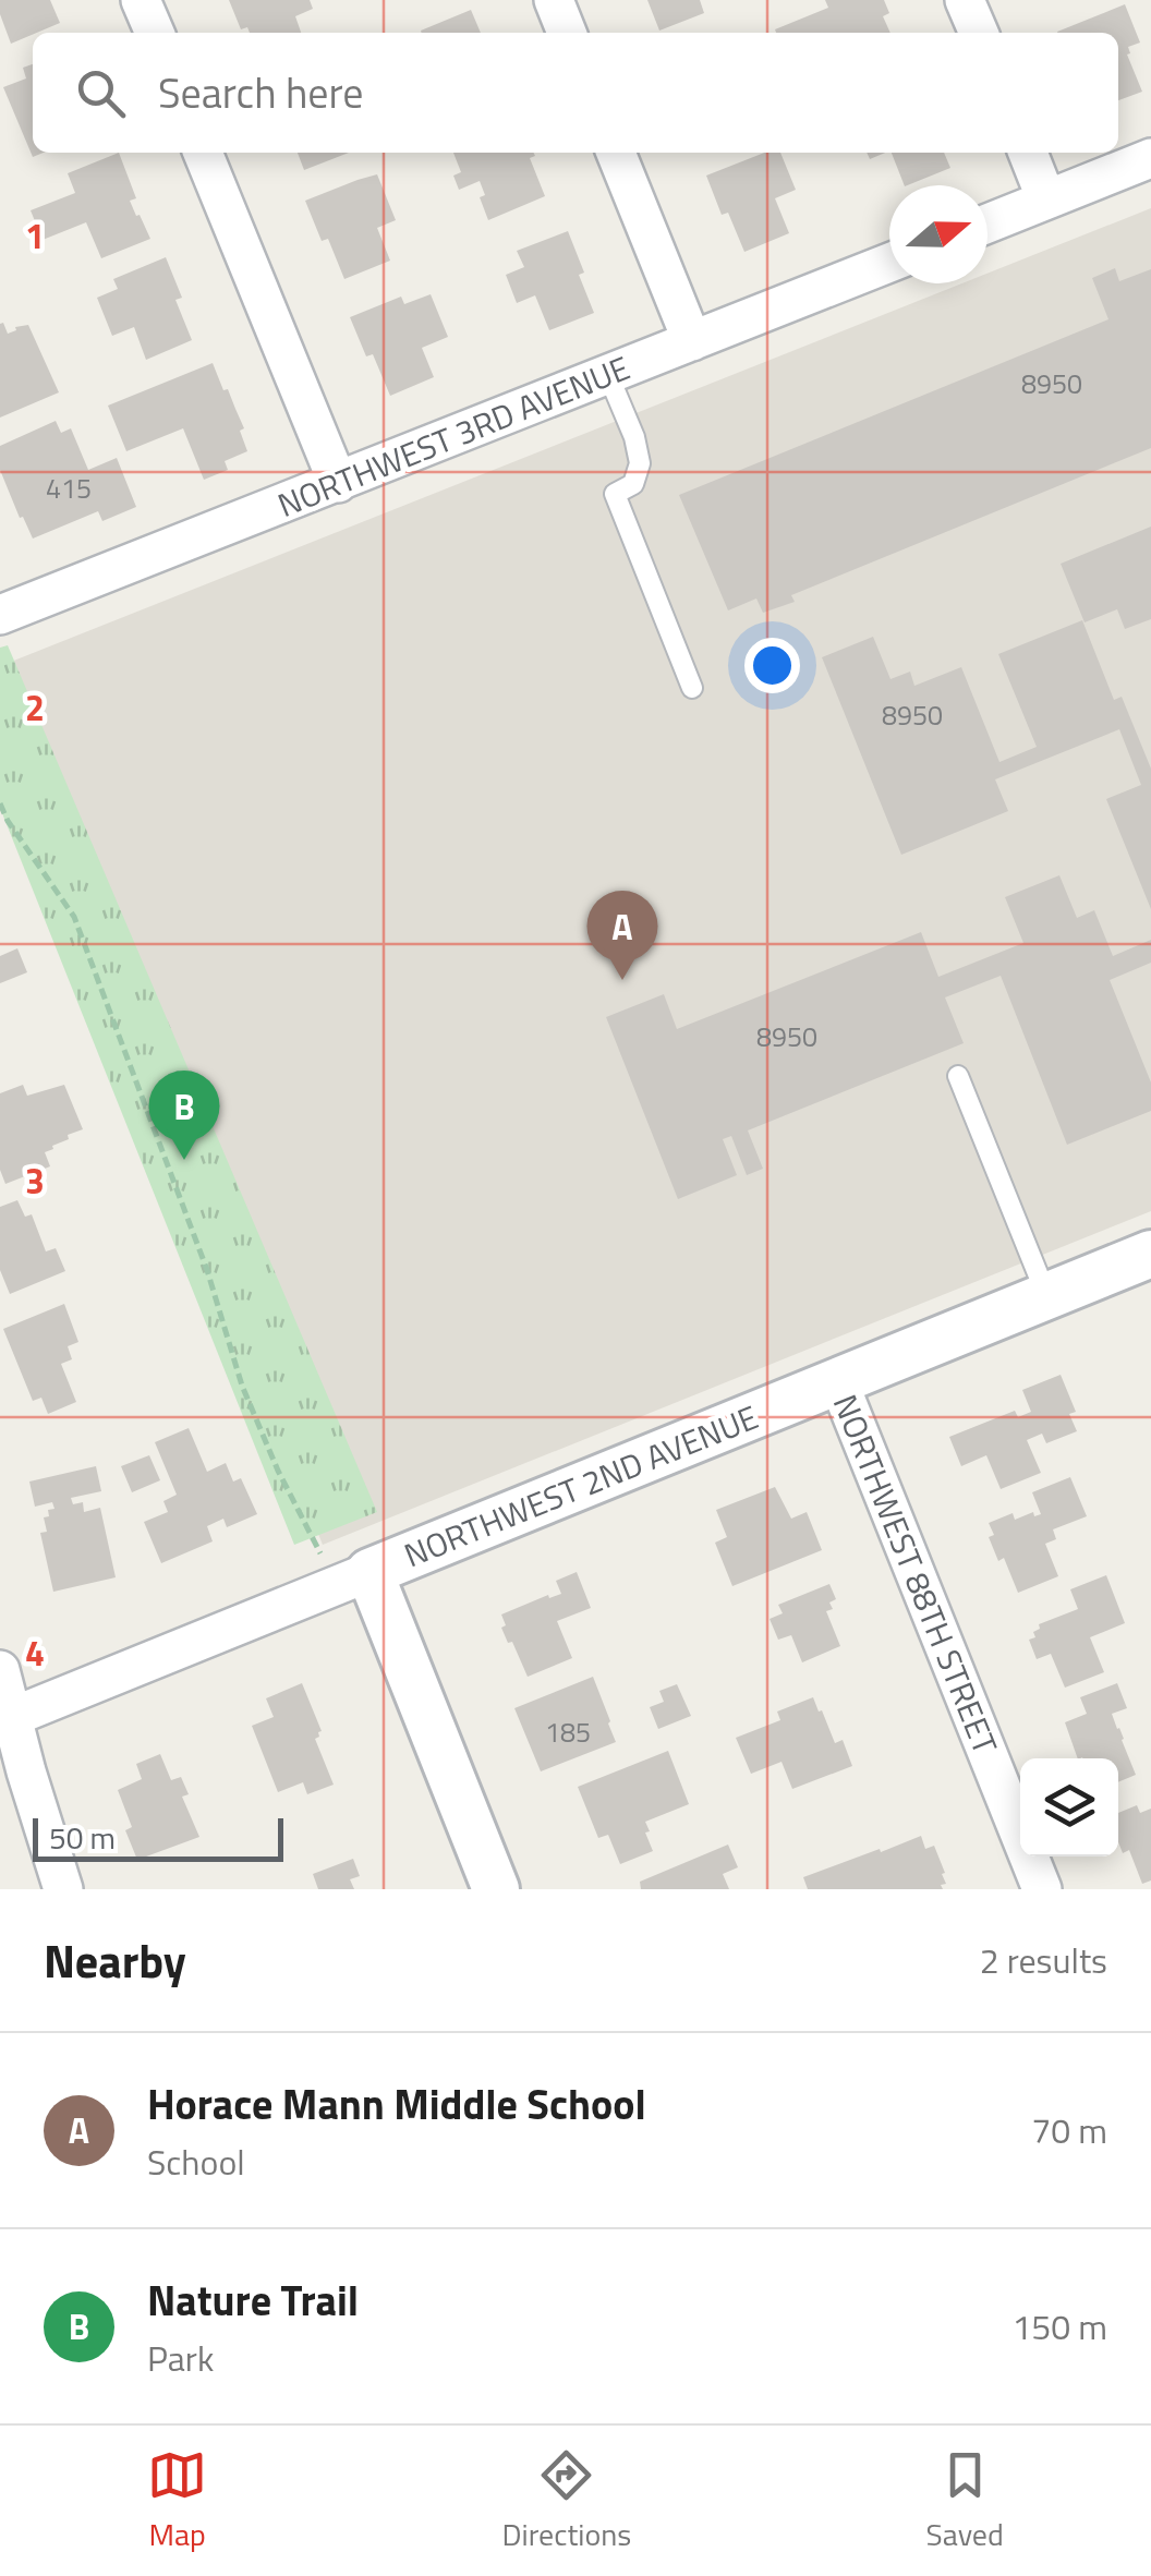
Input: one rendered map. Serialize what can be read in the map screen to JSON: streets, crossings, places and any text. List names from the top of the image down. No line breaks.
{"streets":{"street":["NORTHWEST 3RD AVENUE","NORTHWEST 2ND AVENUE","NORTHWEST 88TH STREET"]},"crossings":[["NORTHWEST 2ND AVENUE","NORTHWEST 88TH STREET"]],"house_numbers":["8950","415","8950","8950","185"],"scale_bar":"50 m","north":"right","page":{"search":"Search here","pins":["A","B"],"scale":"50 m","heading":["Nearby","2 results"],"list":[{"mark":"A","name":"Horace Mann Middle School","note":"School","value":"70 m"},{"mark":"B","name":"Nature Trail","note":"Park","value":"150 m"}],"nav":["Map","Directions","Saved"]},"grid":{"rows":["1","2","3","4"]}}
